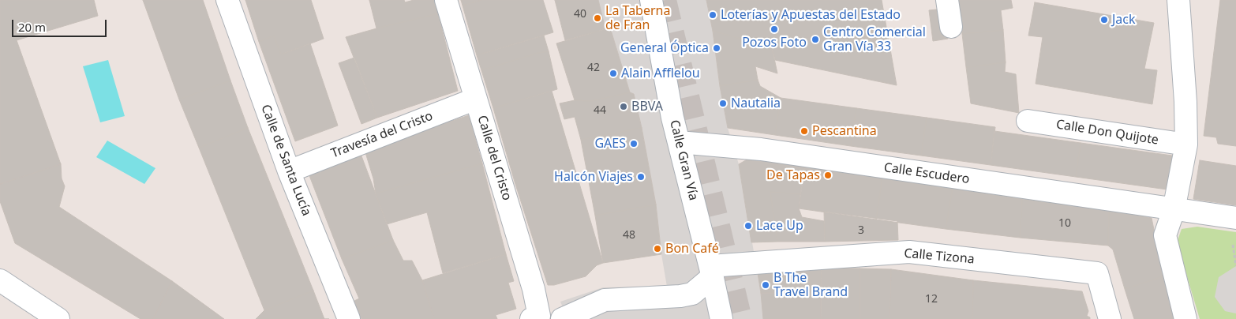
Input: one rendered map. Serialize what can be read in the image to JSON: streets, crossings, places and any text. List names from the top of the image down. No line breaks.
{"streets":{"street":["Calle Don Quijote","Travesía del Cristo","Calle del Cristo","Calle de Santa Lucía","Calle Gran Vía","Calle Escudero","Calle Tizona"]},"crossings":[["Travesía del Cristo","Calle del Cristo"],["Travesía del Cristo","Calle de Santa Lucía"],["Calle Gran Vía","Calle Escudero"],["Calle Gran Vía","Calle Tizona"]],"places":["Loterías y Apuestas del Estado","La Taberna de Fran","Jack","Pozos Foto","Centro Comercial Gran Vía 33","General Óptica","Alain Afflelou","Nautalia","BBVA","Pescantina","GAES","De Tapas","Halcón Viajes","Lace Up","Bon Café","B The Travel Brand"],"house_numbers":["40","42","44","10","3","48","12"],"scale_bar":"20 m"}
